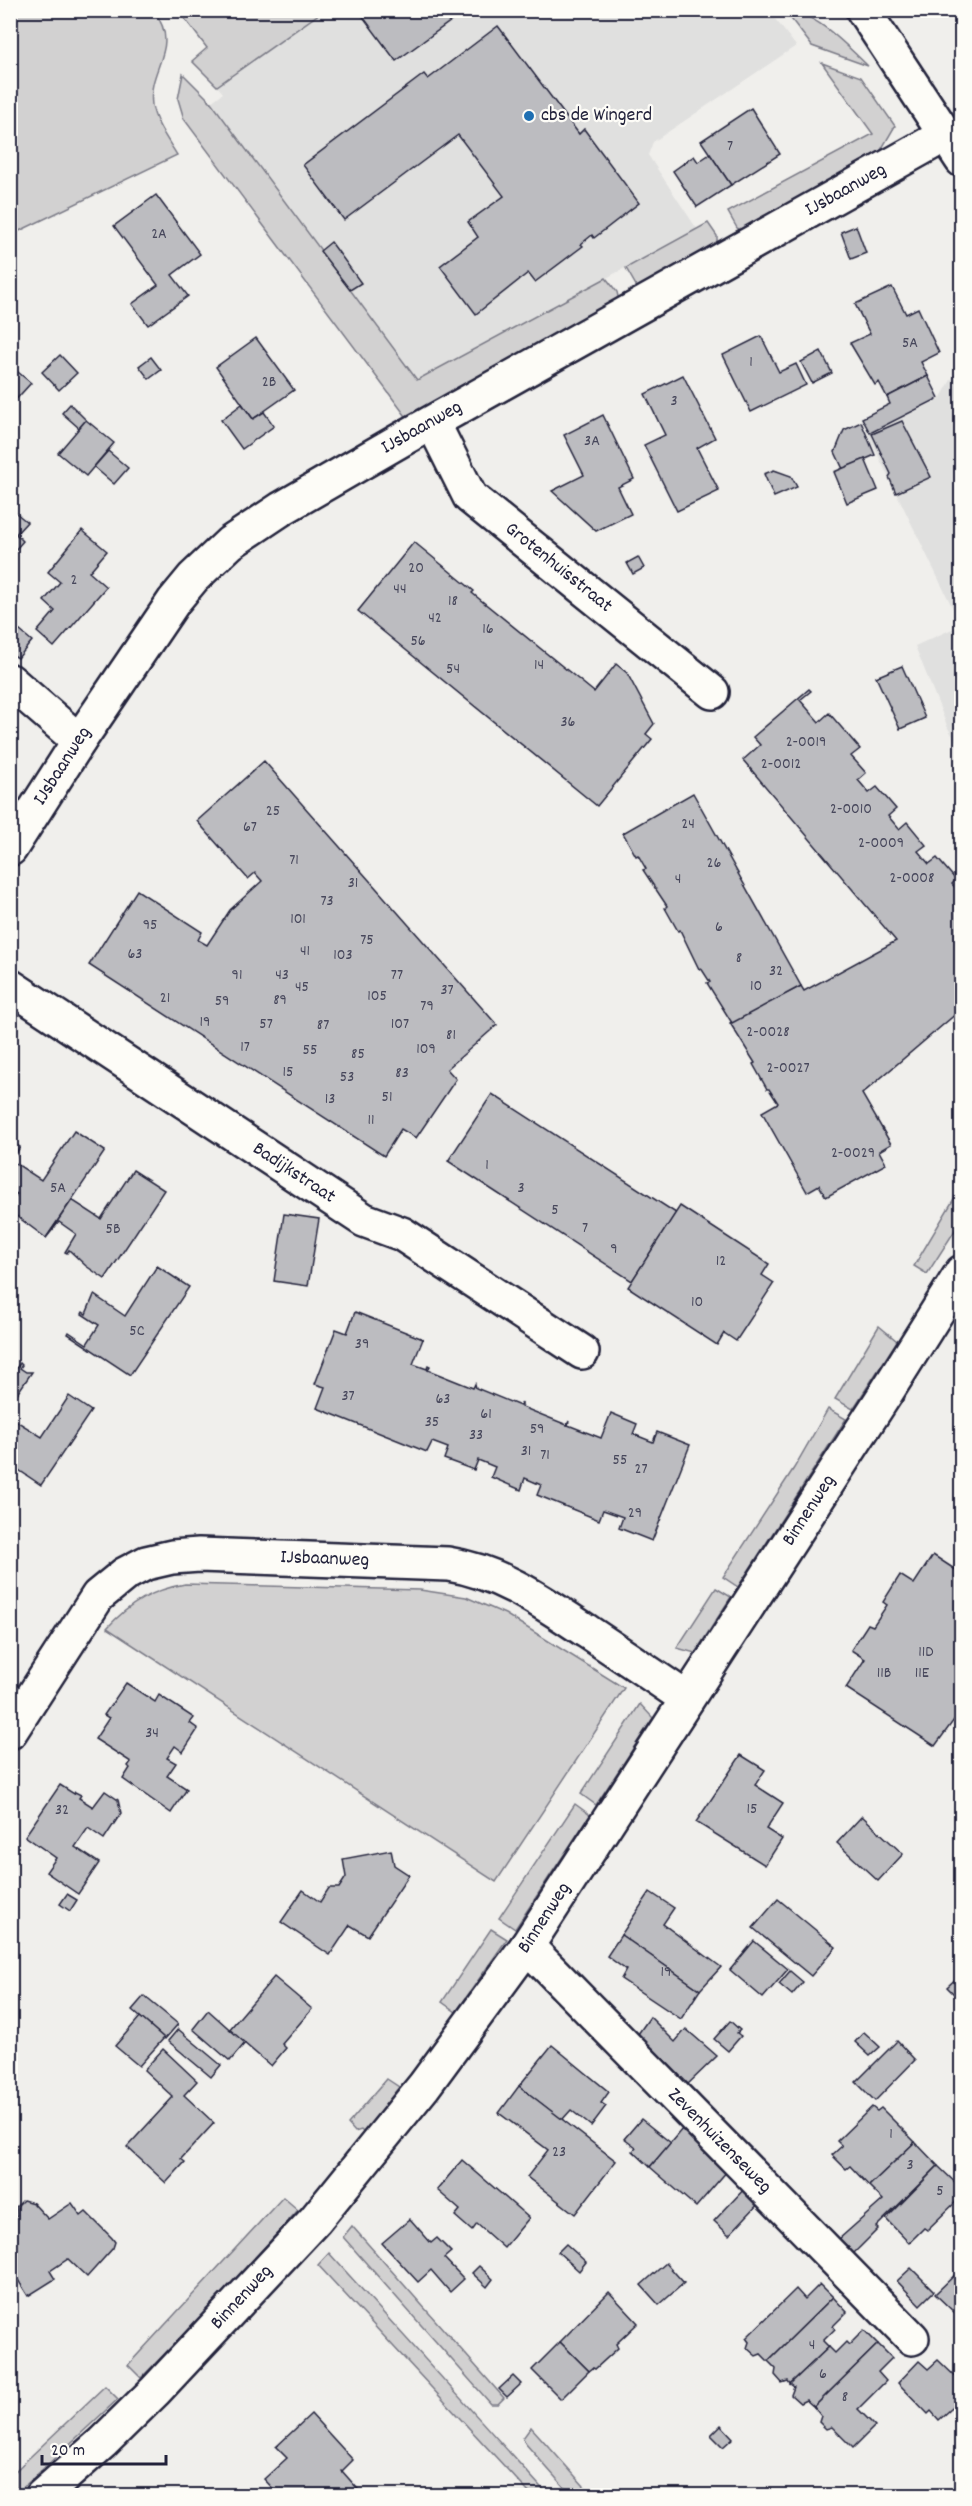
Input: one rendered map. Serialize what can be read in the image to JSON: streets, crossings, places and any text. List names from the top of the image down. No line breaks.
{"streets":{"street":["IJsbaanweg","Grotenhuisstraat","Badijkstraat","Binnenweg","Zevenhuizenseweg"]},"crossings":[["IJsbaanweg","Grotenhuisstraat"],["IJsbaanweg","Binnenweg"],["Binnenweg","Zevenhuizenseweg"]],"places":["cbs de Wingerd"],"house_numbers":["7","2A","5A","1","2B","3","3A","20","2","44","18","42","16","56","14","54","36","2-0019","2-0012","2-0010","25","24","67","2-0009","71","26","2-0008","4","31","73","101","95","6","75","41","63","103","8","32","91","43","77","10","45","37","105","21","89","59","79","19","57","107","87","2-0028","81","17","109","55","85","2-0027","15","83","53","51","13","11","2-0029","1","5A","3","5","7","5B","9","12","10","5C","39","37","63","61","35","59","33","31","71","55","27","29","11D","11B","11E","34","15","32","19","1","23","3","5","4","6","8"],"scale_bar":"20 m"}
